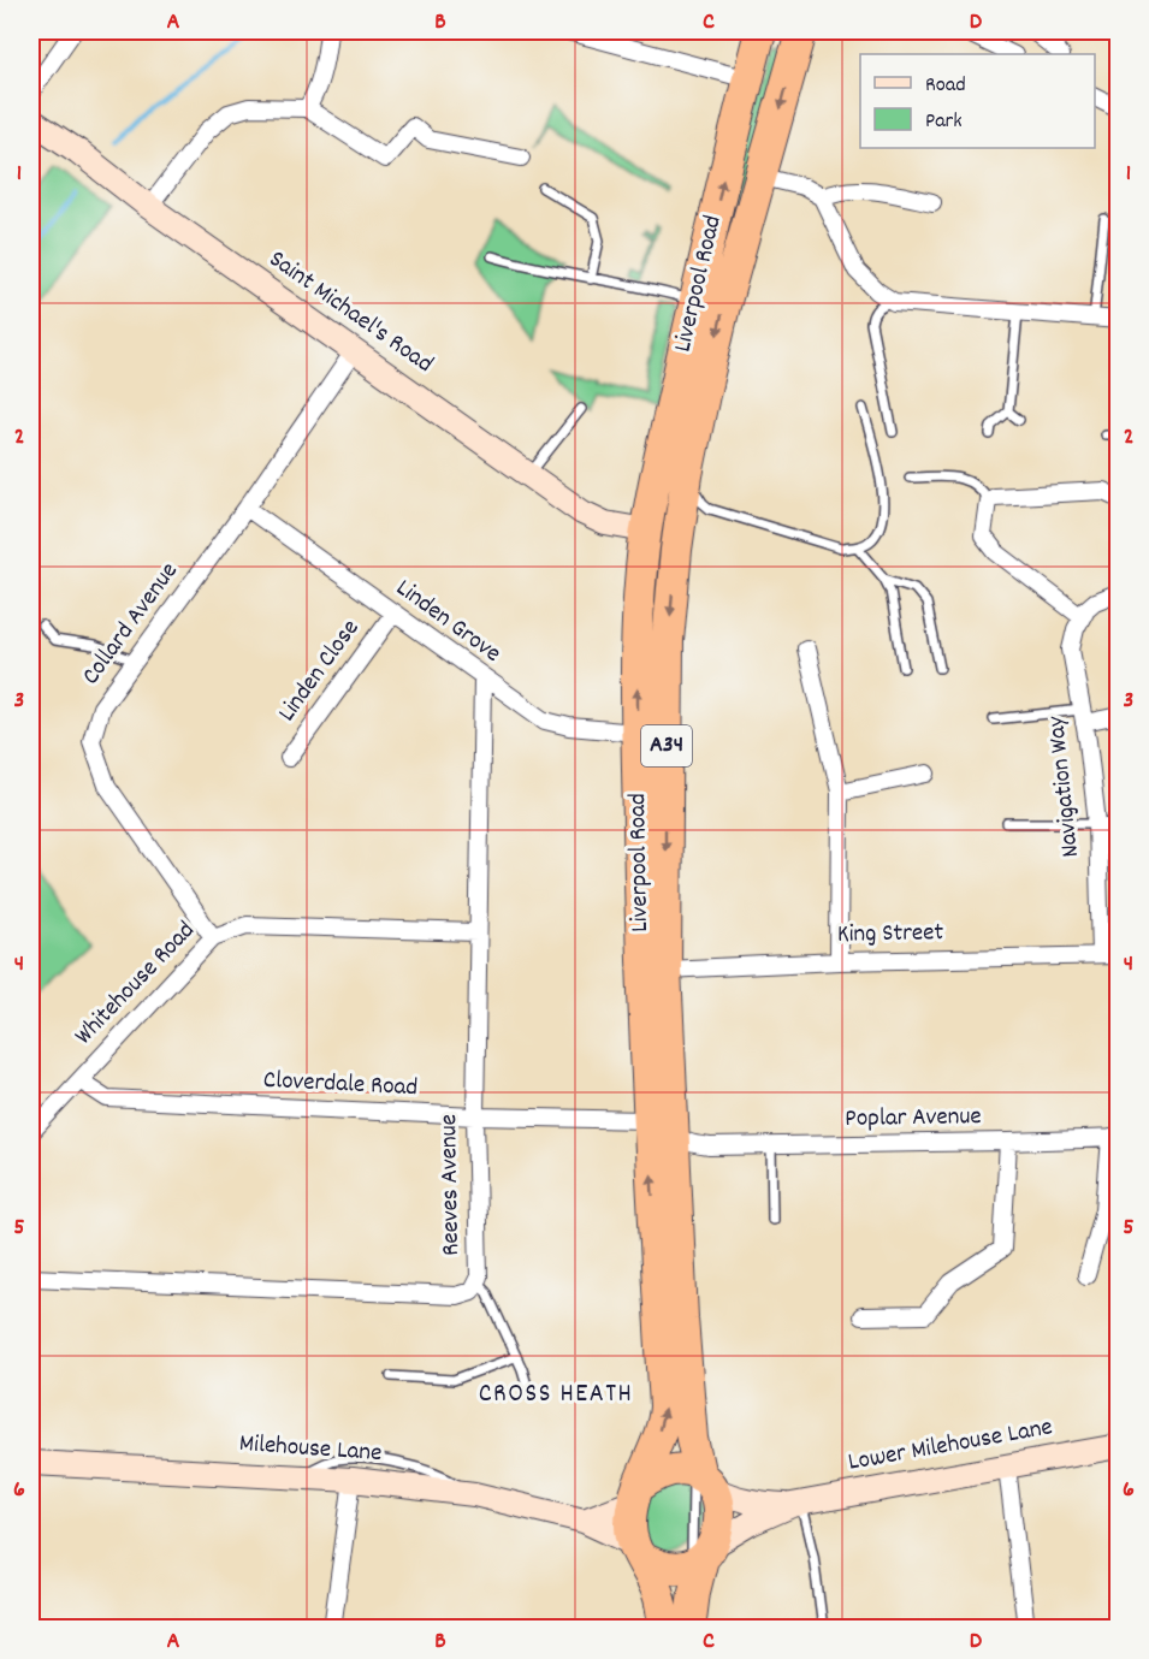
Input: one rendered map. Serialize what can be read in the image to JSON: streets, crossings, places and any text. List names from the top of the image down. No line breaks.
{"streets":{"highway":["Liverpool Road","A34"],"main road":["Saint Michael's Road","Lower Milehouse Lane","Milehouse Lane"],"street":["Linden Grove","Collard Avenue","Linden Close","Navigation Way","King Street","Whitehouse Road","Cloverdale Road","Poplar Avenue","Reeves Avenue"]},"crossings":[["Liverpool Road","Saint Michael's Road"],["Liverpool Road","Linden Grove"],["Liverpool Road","A34"],["Liverpool Road","King Street"],["Liverpool Road","Cloverdale Road"],["Liverpool Road","Poplar Avenue"],["Liverpool Road","Lower Milehouse Lane"],["Liverpool Road","Milehouse Lane"],["Saint Michael's Road","Collard Avenue"],["Saint Michael's Road","A34"],["Linden Grove","Collard Avenue"],["Linden Grove","Linden Close"],["Linden Grove","Reeves Avenue"],["Collard Avenue","Whitehouse Road"],["Navigation Way","King Street"],["Whitehouse Road","Cloverdale Road"],["Whitehouse Road","Reeves Avenue"],["Cloverdale Road","Poplar Avenue"],["Cloverdale Road","Reeves Avenue"],["Lower Milehouse Lane","Milehouse Lane"]],"districts":["CROSS HEATH"],"legend":["Road","Park"],"grid":{"columns":["A","B","C","D"],"rows":["1","2","3","4","5","6"]}}
